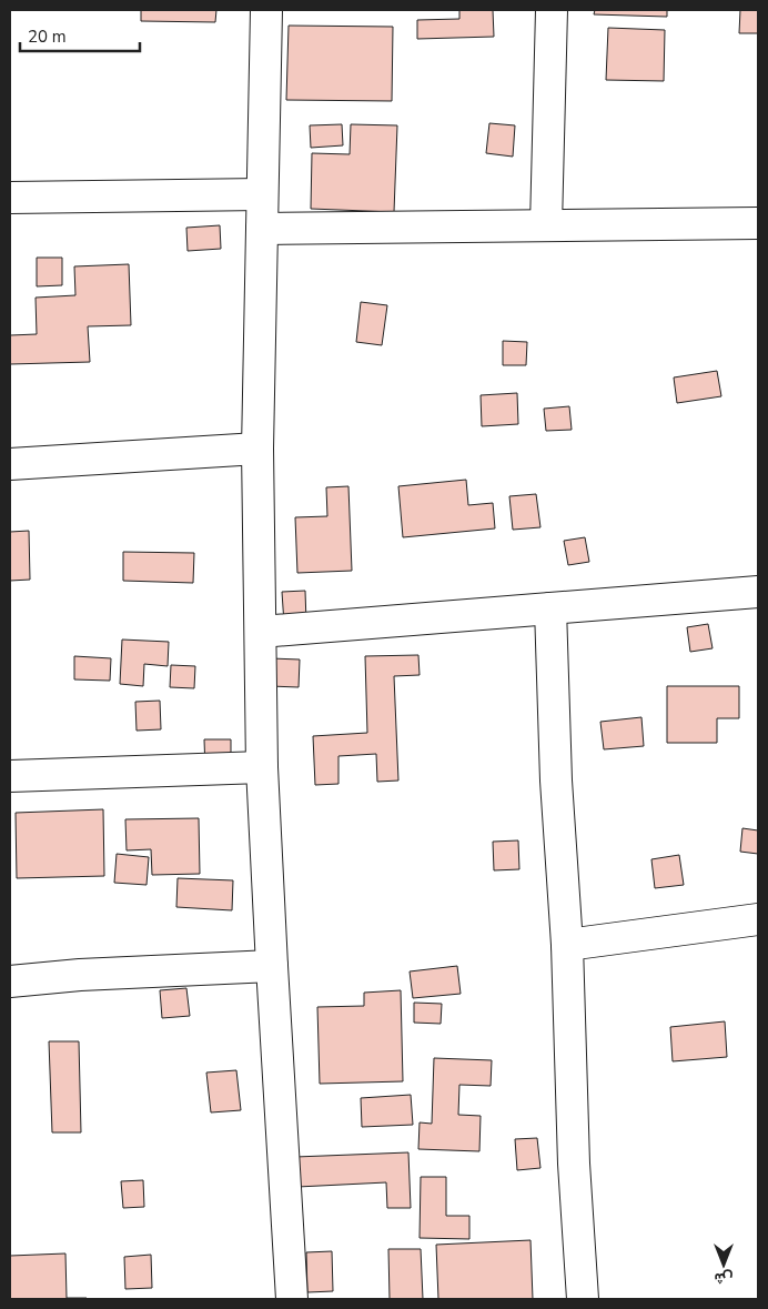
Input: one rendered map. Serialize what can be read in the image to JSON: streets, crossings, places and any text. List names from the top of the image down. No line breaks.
{"scale_bar":"20 m","north":"bottom"}
